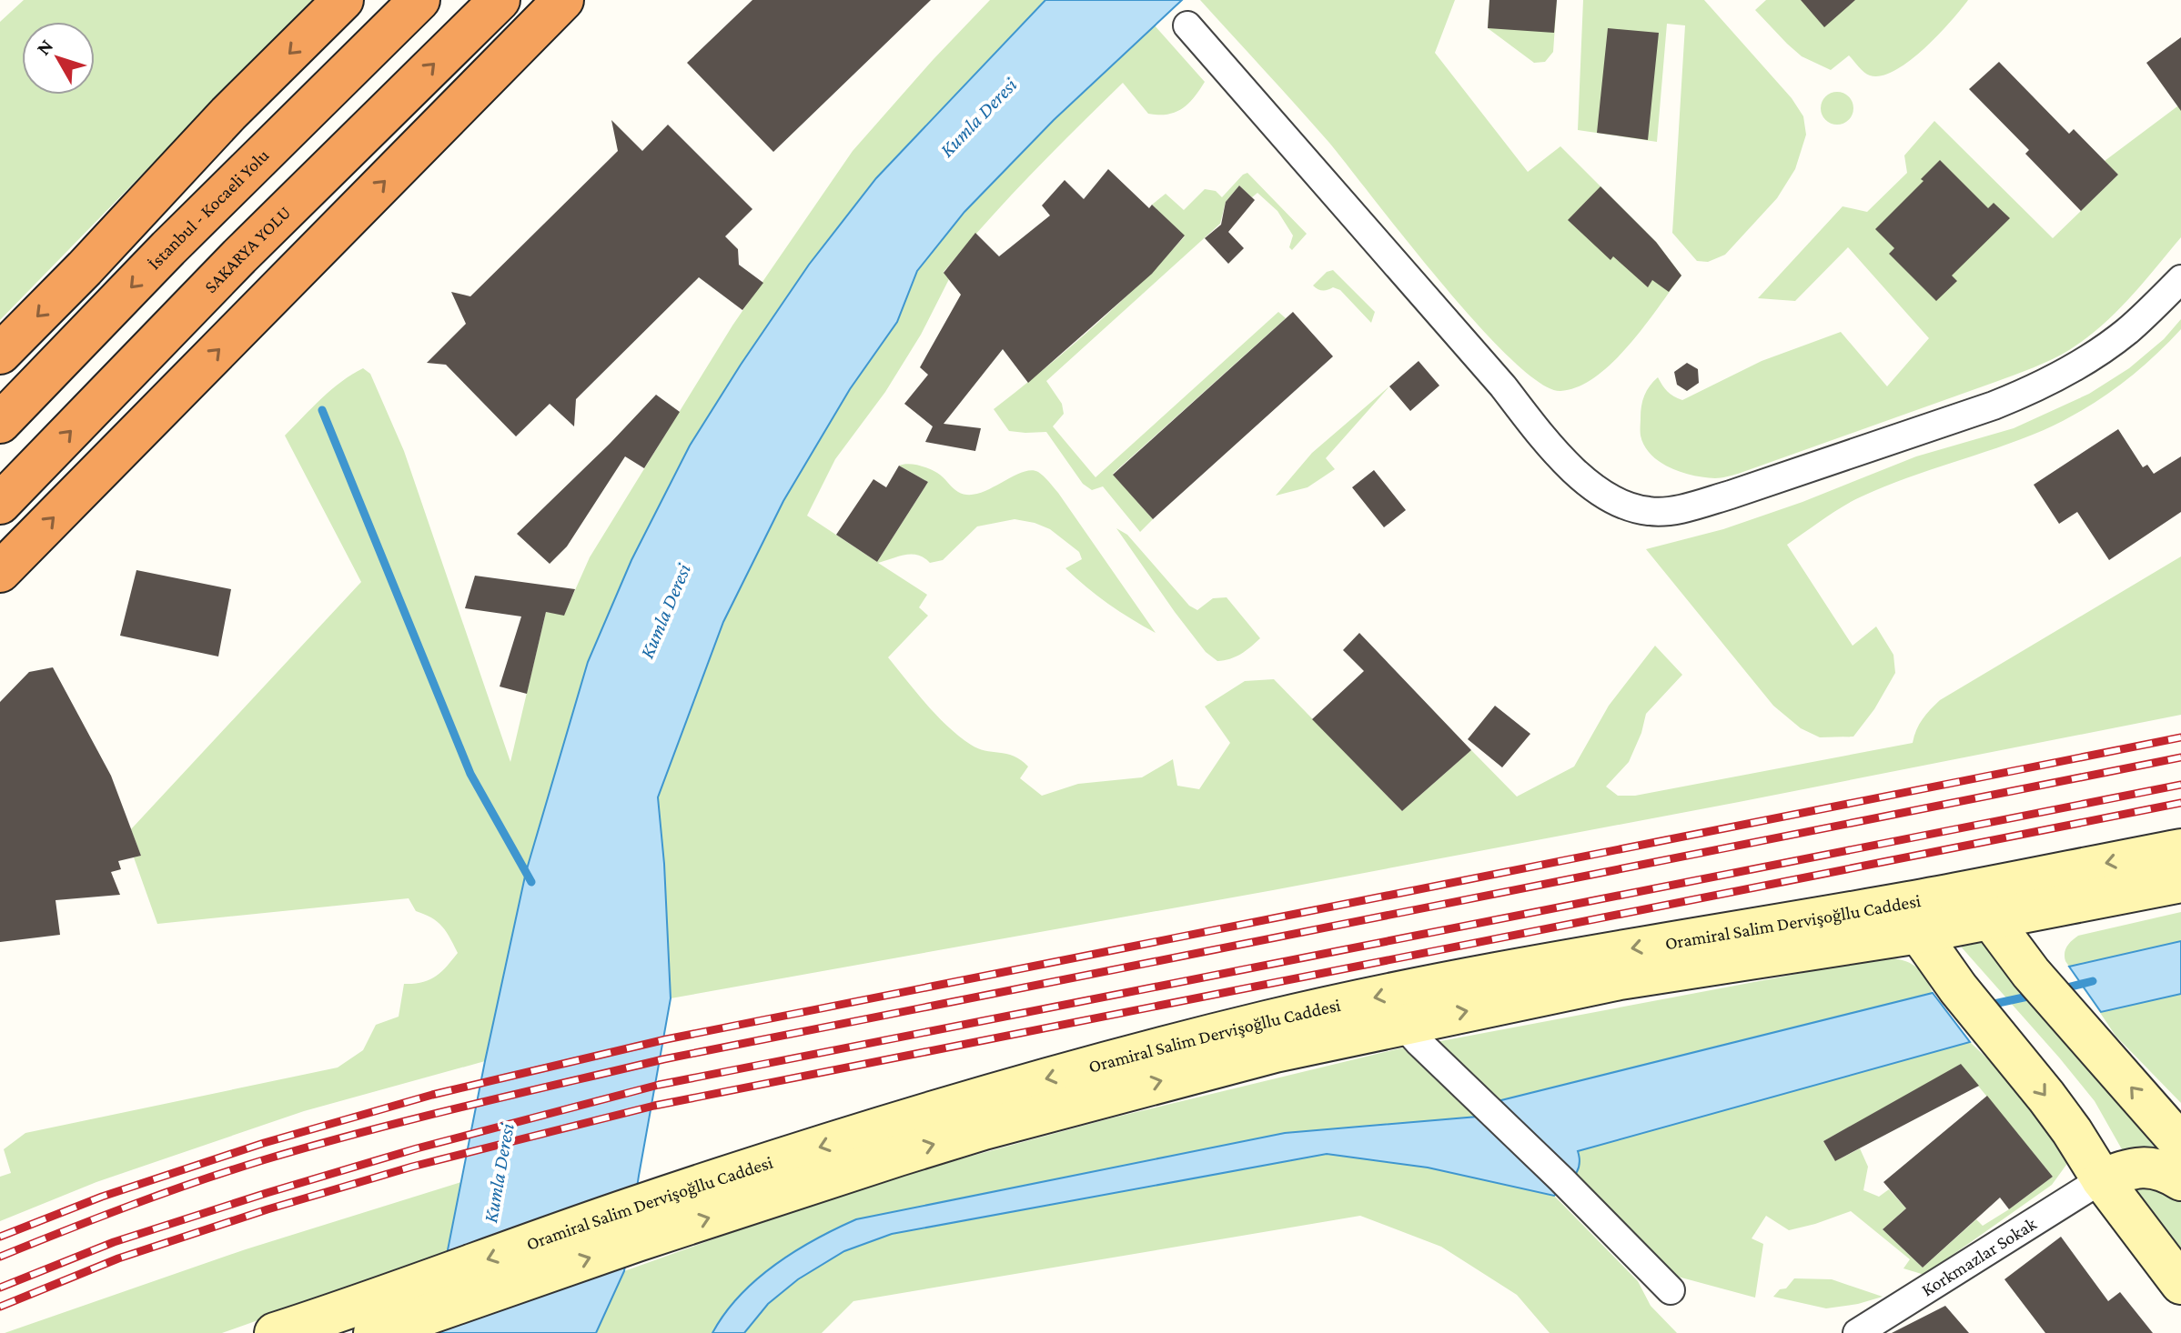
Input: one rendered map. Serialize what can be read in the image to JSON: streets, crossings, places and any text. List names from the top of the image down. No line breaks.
{"streets":{"highway":["İstanbul - Kocaeli Yolu","SAKARYA YOLU"],"main road":["Oramiral Salim Dervişoğllu Caddesi"],"street":["Korkmazlar Sokak"]},"water":["Kumla Deresi"],"north":"top left"}
